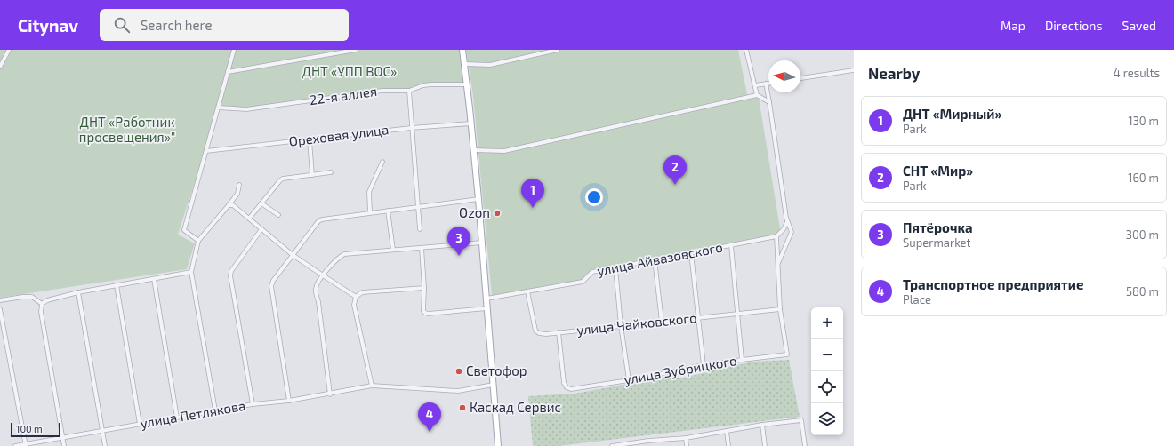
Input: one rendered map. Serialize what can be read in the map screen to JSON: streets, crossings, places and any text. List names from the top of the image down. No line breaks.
{"streets":{"street":["22-я аллея","Ореховая улица","улица Айвазовского","улица Чайковского","улица Зубрицкого","улица Петлякова"]},"crossings":[["улица Айвазовского","улица Чайковского"],["улица Чайковского","улица Зубрицкого"]],"parks":["ДНТ «УПП ВОС»","ДНТ «Работник просвещения»\""],"places":["Ozon","Светофор","Каскад Сервис"],"scale_bar":"100 m","north":"left","page":{"header":"Citynav","search":"Search here","nav":["Map","Directions","Saved"],"heading":["Nearby","4 results"],"list":[{"mark":"1","name":"ДНТ «Мирный»","note":"Park","value":"130 m"},{"mark":"2","name":"СНТ «Мир»","note":"Park","value":"160 m"},{"mark":"3","name":"Пятёрочка","note":"Supermarket","value":"300 m"},{"mark":"4","name":"Транспортное предприятие","note":"Place","value":"580 m"}],"pins":["2","1","3","4"],"map_buttons":["+","−"],"scale":"100 m"}}
